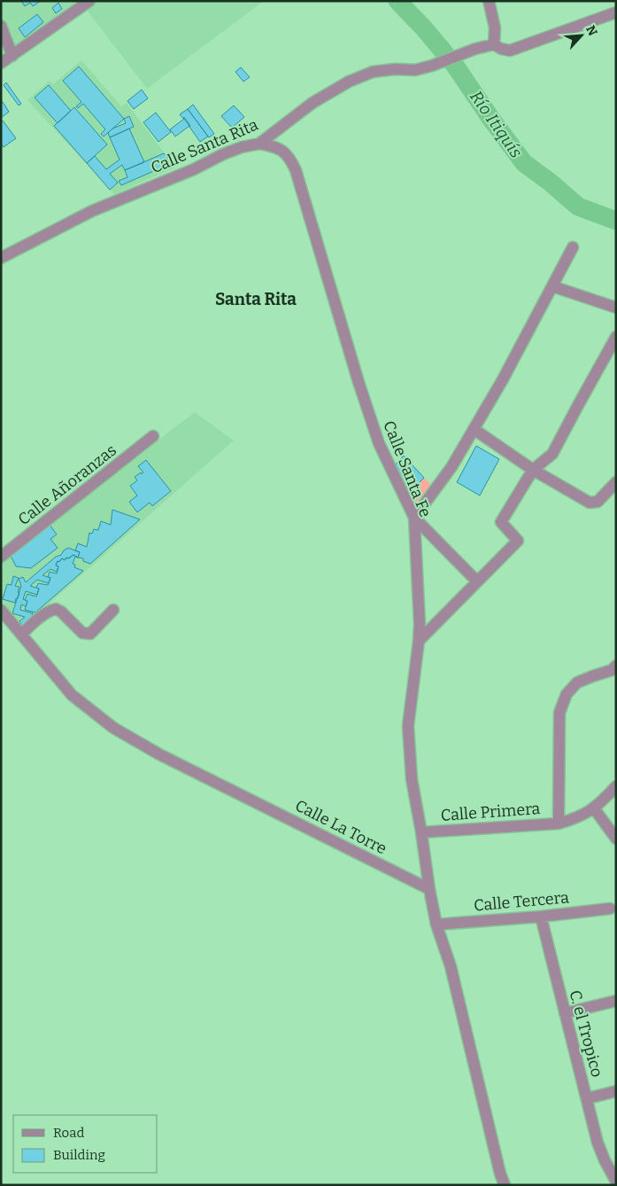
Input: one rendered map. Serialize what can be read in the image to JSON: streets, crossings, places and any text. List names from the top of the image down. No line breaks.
{"streets":{"street":["Calle Santa Rita","Calle Santa Fe","Calle Añoranzas","Calle Primera","Calle La Torre","Calle Tercera","C. el Tropico"]},"crossings":[["Calle Santa Rita","Calle Santa Fe"],["Calle Santa Fe","Calle Primera"],["Calle Santa Fe","Calle La Torre"],["Calle Tercera","C. el Tropico"]],"districts":["Santa Rita"],"water":["Río Itiquís"],"legend":["Road","Building"],"north":"top right"}
